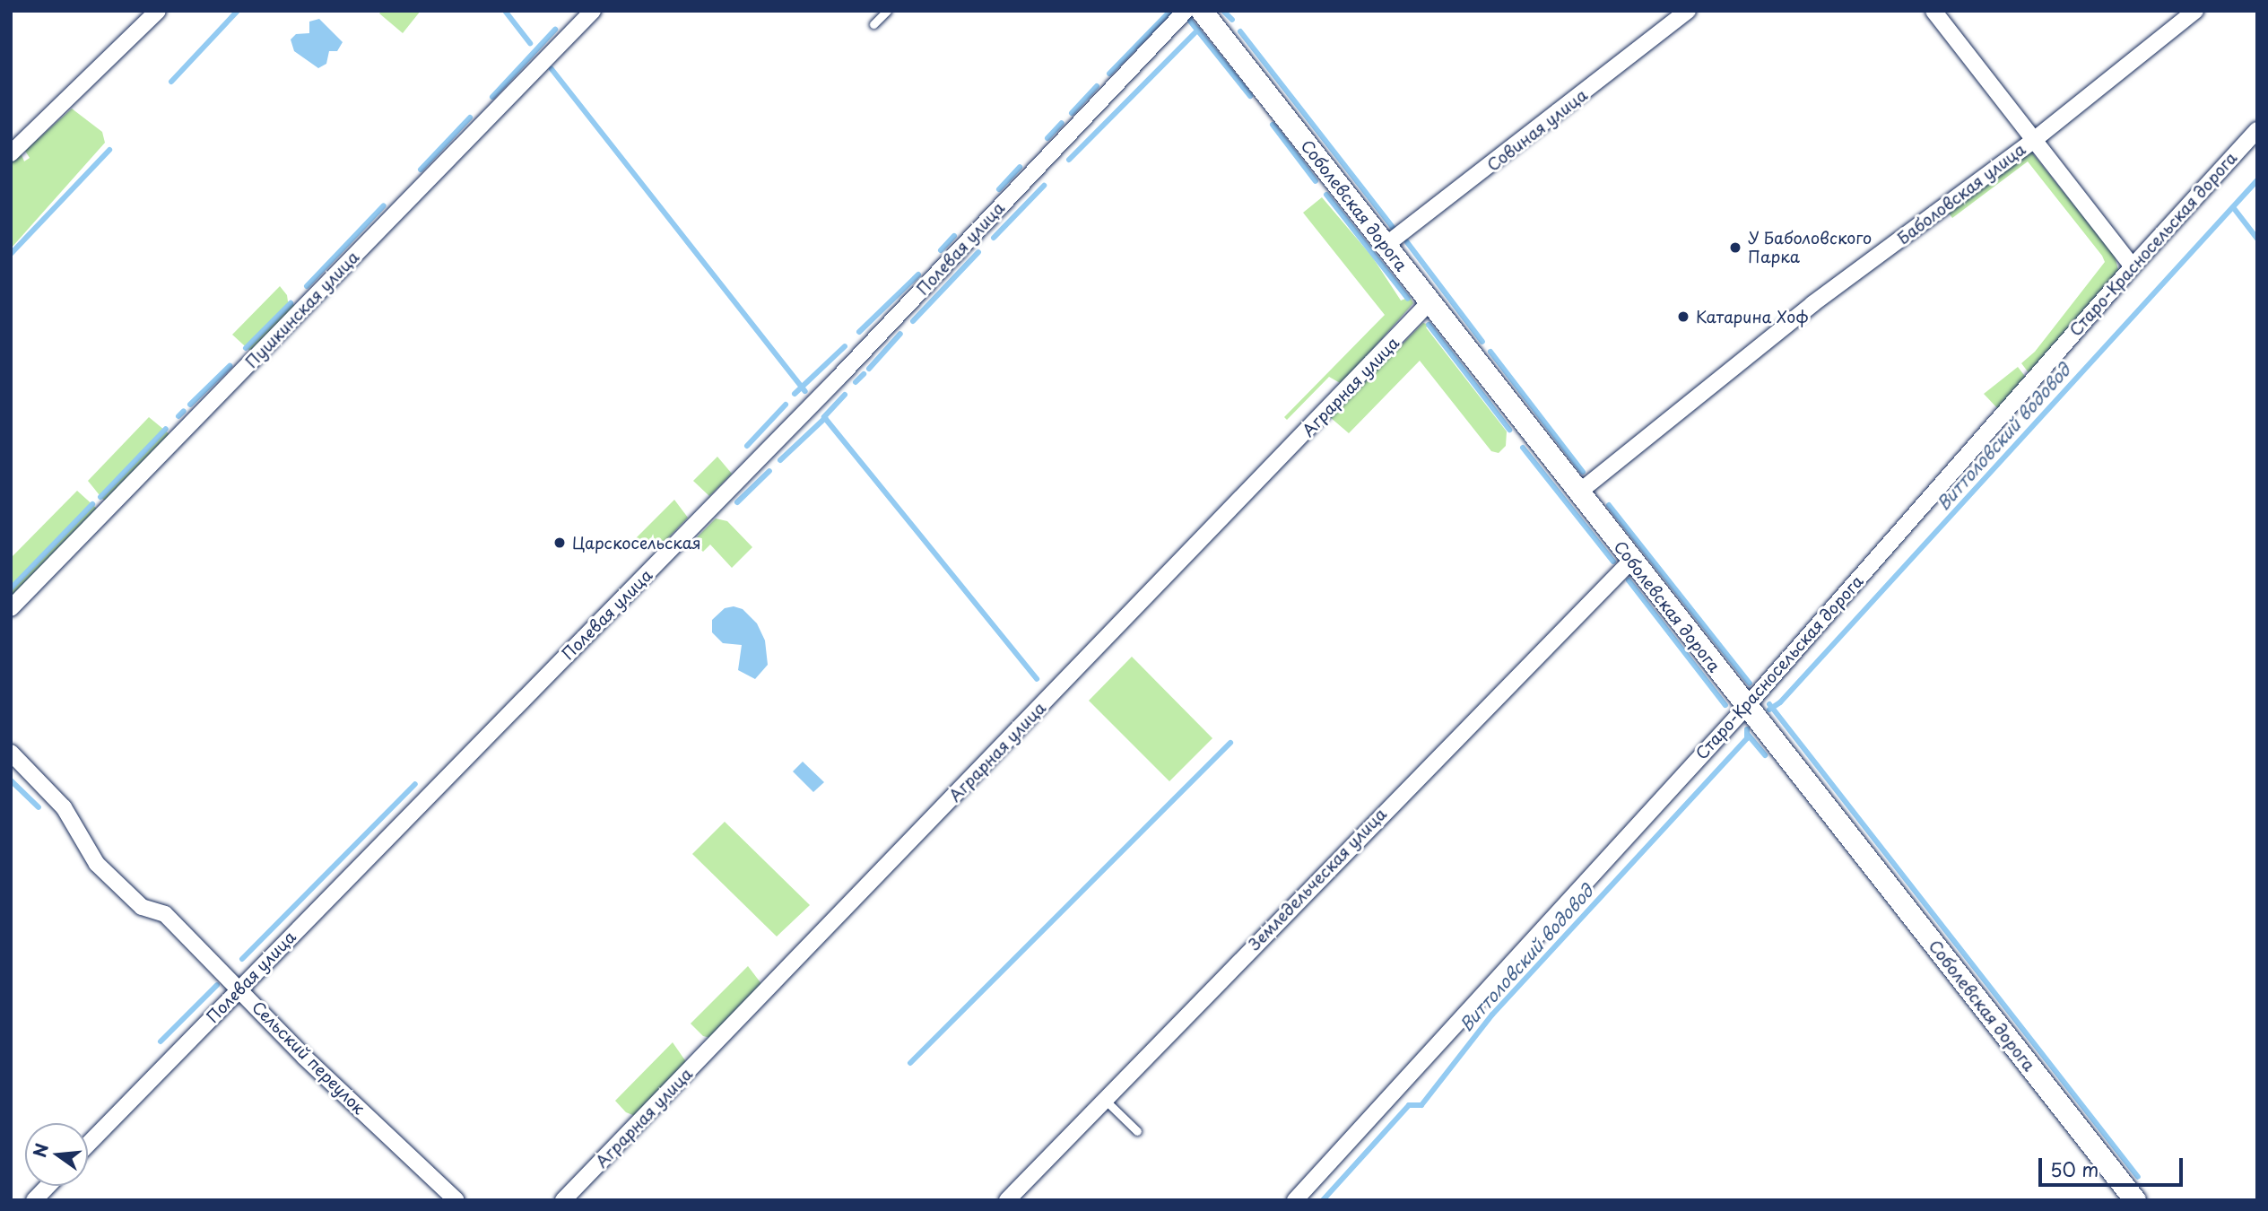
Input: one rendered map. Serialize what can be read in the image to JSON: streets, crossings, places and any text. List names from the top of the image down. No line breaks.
{"streets":{"street":["Совиная улица","Баболовская улица","Соболевская дорога","Старо-Красносельская дорога","Полевая улица","Пушкинская улица","Аграрная улица","Земледельческая улица","Сельский переулок"]},"crossings":[["Совиная улица","Соболевская дорога"],["Баболовская улица","Соболевская дорога"],["Соболевская дорога","Старо-Красносельская дорога"],["Соболевская дорога","Полевая улица"],["Соболевская дорога","Аграрная улица"],["Соболевская дорога","Земледельческая улица"],["Полевая улица","Сельский переулок"]],"water":["Виттоловский водовод"],"places":["У Баболовского Парка","Катарина Хоф","Царскосельская"],"scale_bar":"50 m","north":"left"}
